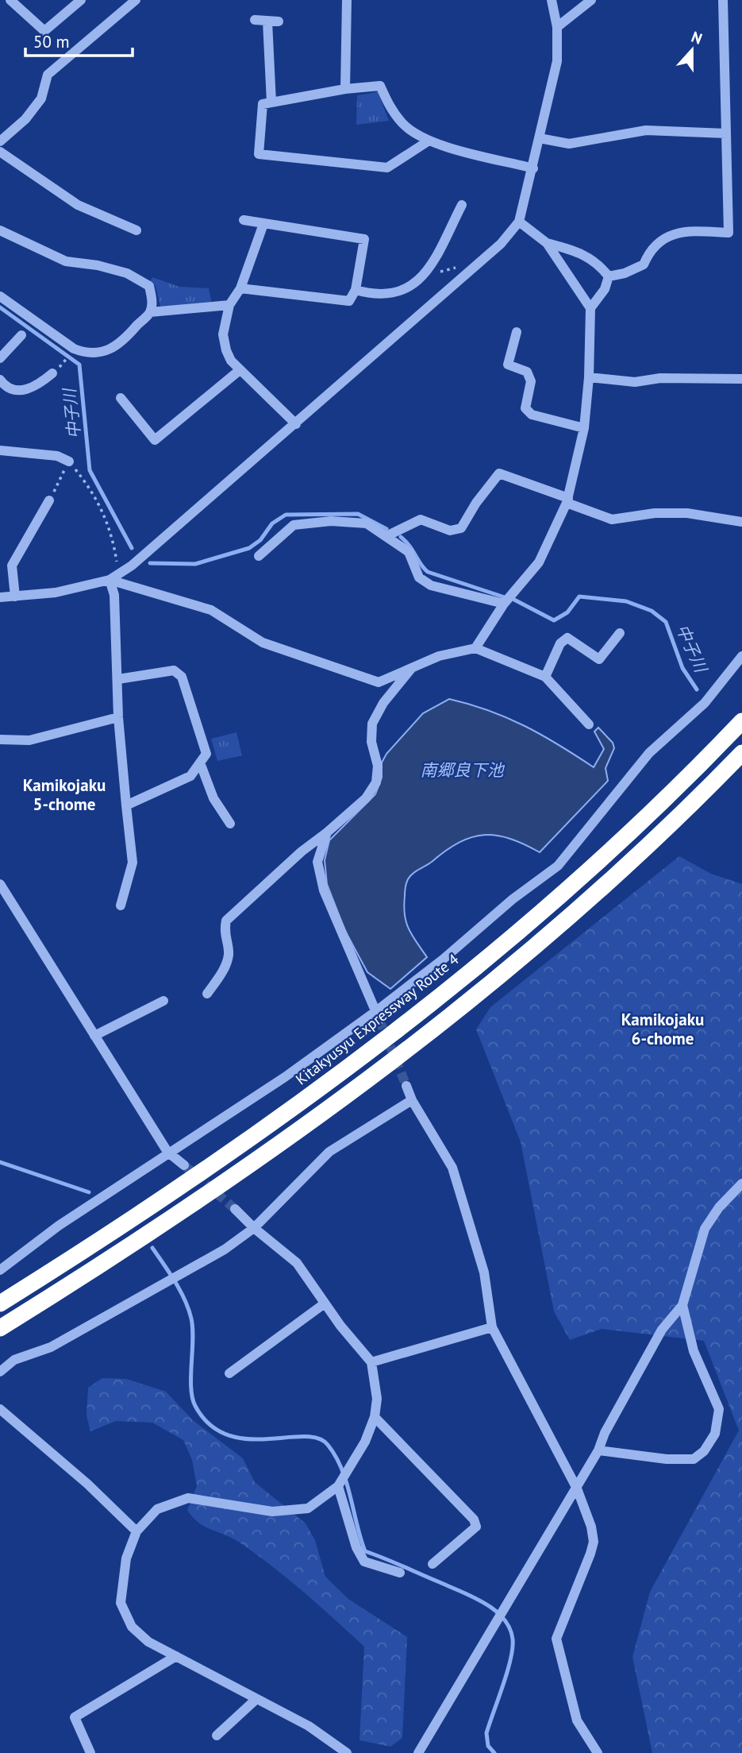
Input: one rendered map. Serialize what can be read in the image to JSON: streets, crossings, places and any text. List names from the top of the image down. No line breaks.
{"streets":{"highway":["Kitakyusyu Expressway Route 4"]},"districts":["Kamikojaku 5-chome","Kamikojaku 6-chome"],"water":["中子川","南郷良下池"],"scale_bar":"50 m","north":"top"}
